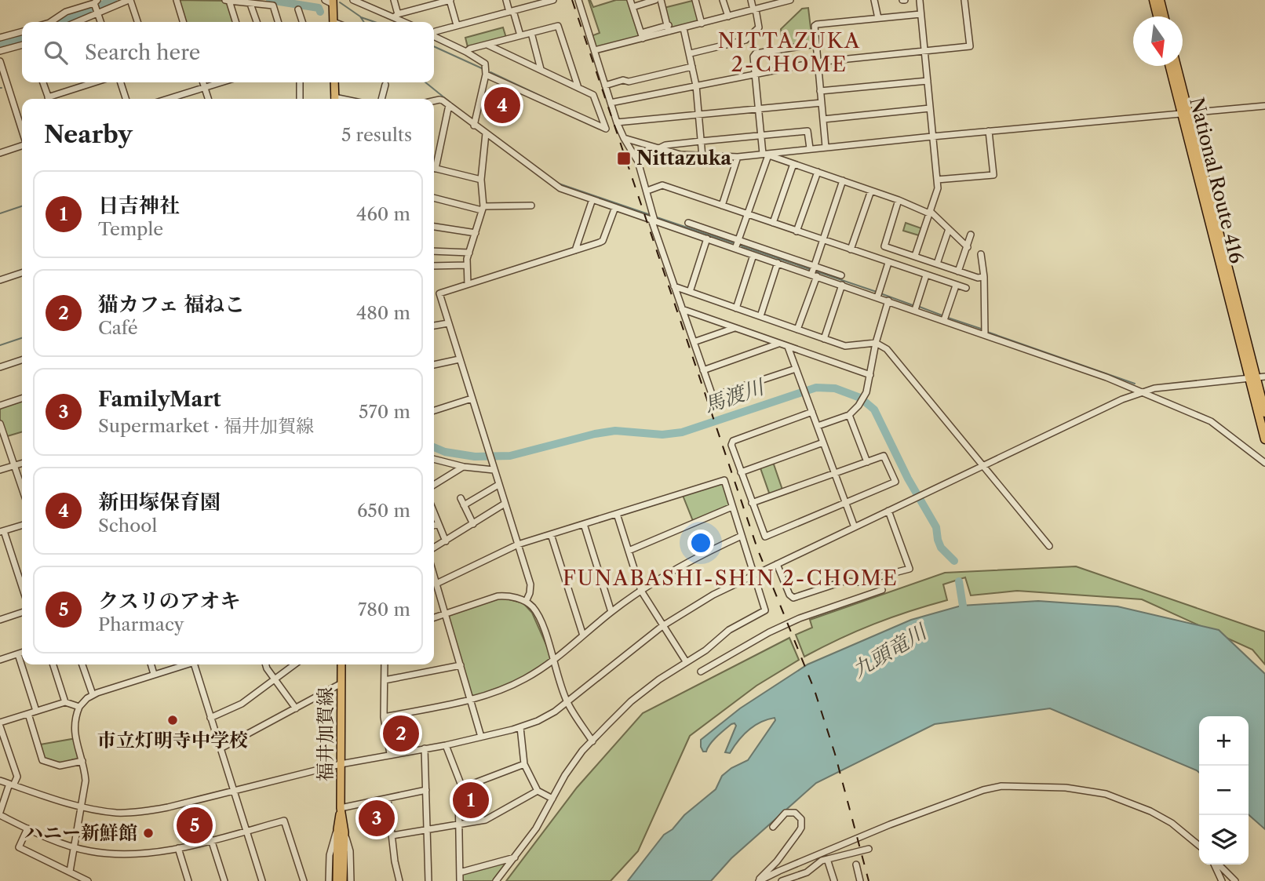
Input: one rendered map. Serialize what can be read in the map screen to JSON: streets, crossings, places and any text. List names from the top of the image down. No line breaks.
{"streets":{"highway":["National Route 416"],"main road":["福井加賀線"]},"districts":["NITTAZUKA 2-CHOME","FUNABASHI-SHIN 2-CHOME"],"water":["馬渡川","九頭竜川"],"places":{"transit":["Nittazuka"],"other":["市立灯明寺中学校","ハニー新鮮館"]},"north":"bottom","page":{"search":"Search here","pins":["4","2","1","3","5"],"heading":["Nearby","5 results"],"list":[{"mark":"1","name":"日吉神社","note":"Temple","value":"460 m"},{"mark":"2","name":"猫カフェ 福ねこ","note":"Café","value":"480 m"},{"mark":"3","name":"FamilyMart","note":"Supermarket · 福井加賀線","value":"570 m"},{"mark":"4","name":"新田塚保育園","note":"School","value":"650 m"},{"mark":"5","name":"クスリのアオキ","note":"Pharmacy","value":"780 m"}],"map_buttons":["+","−"]}}
